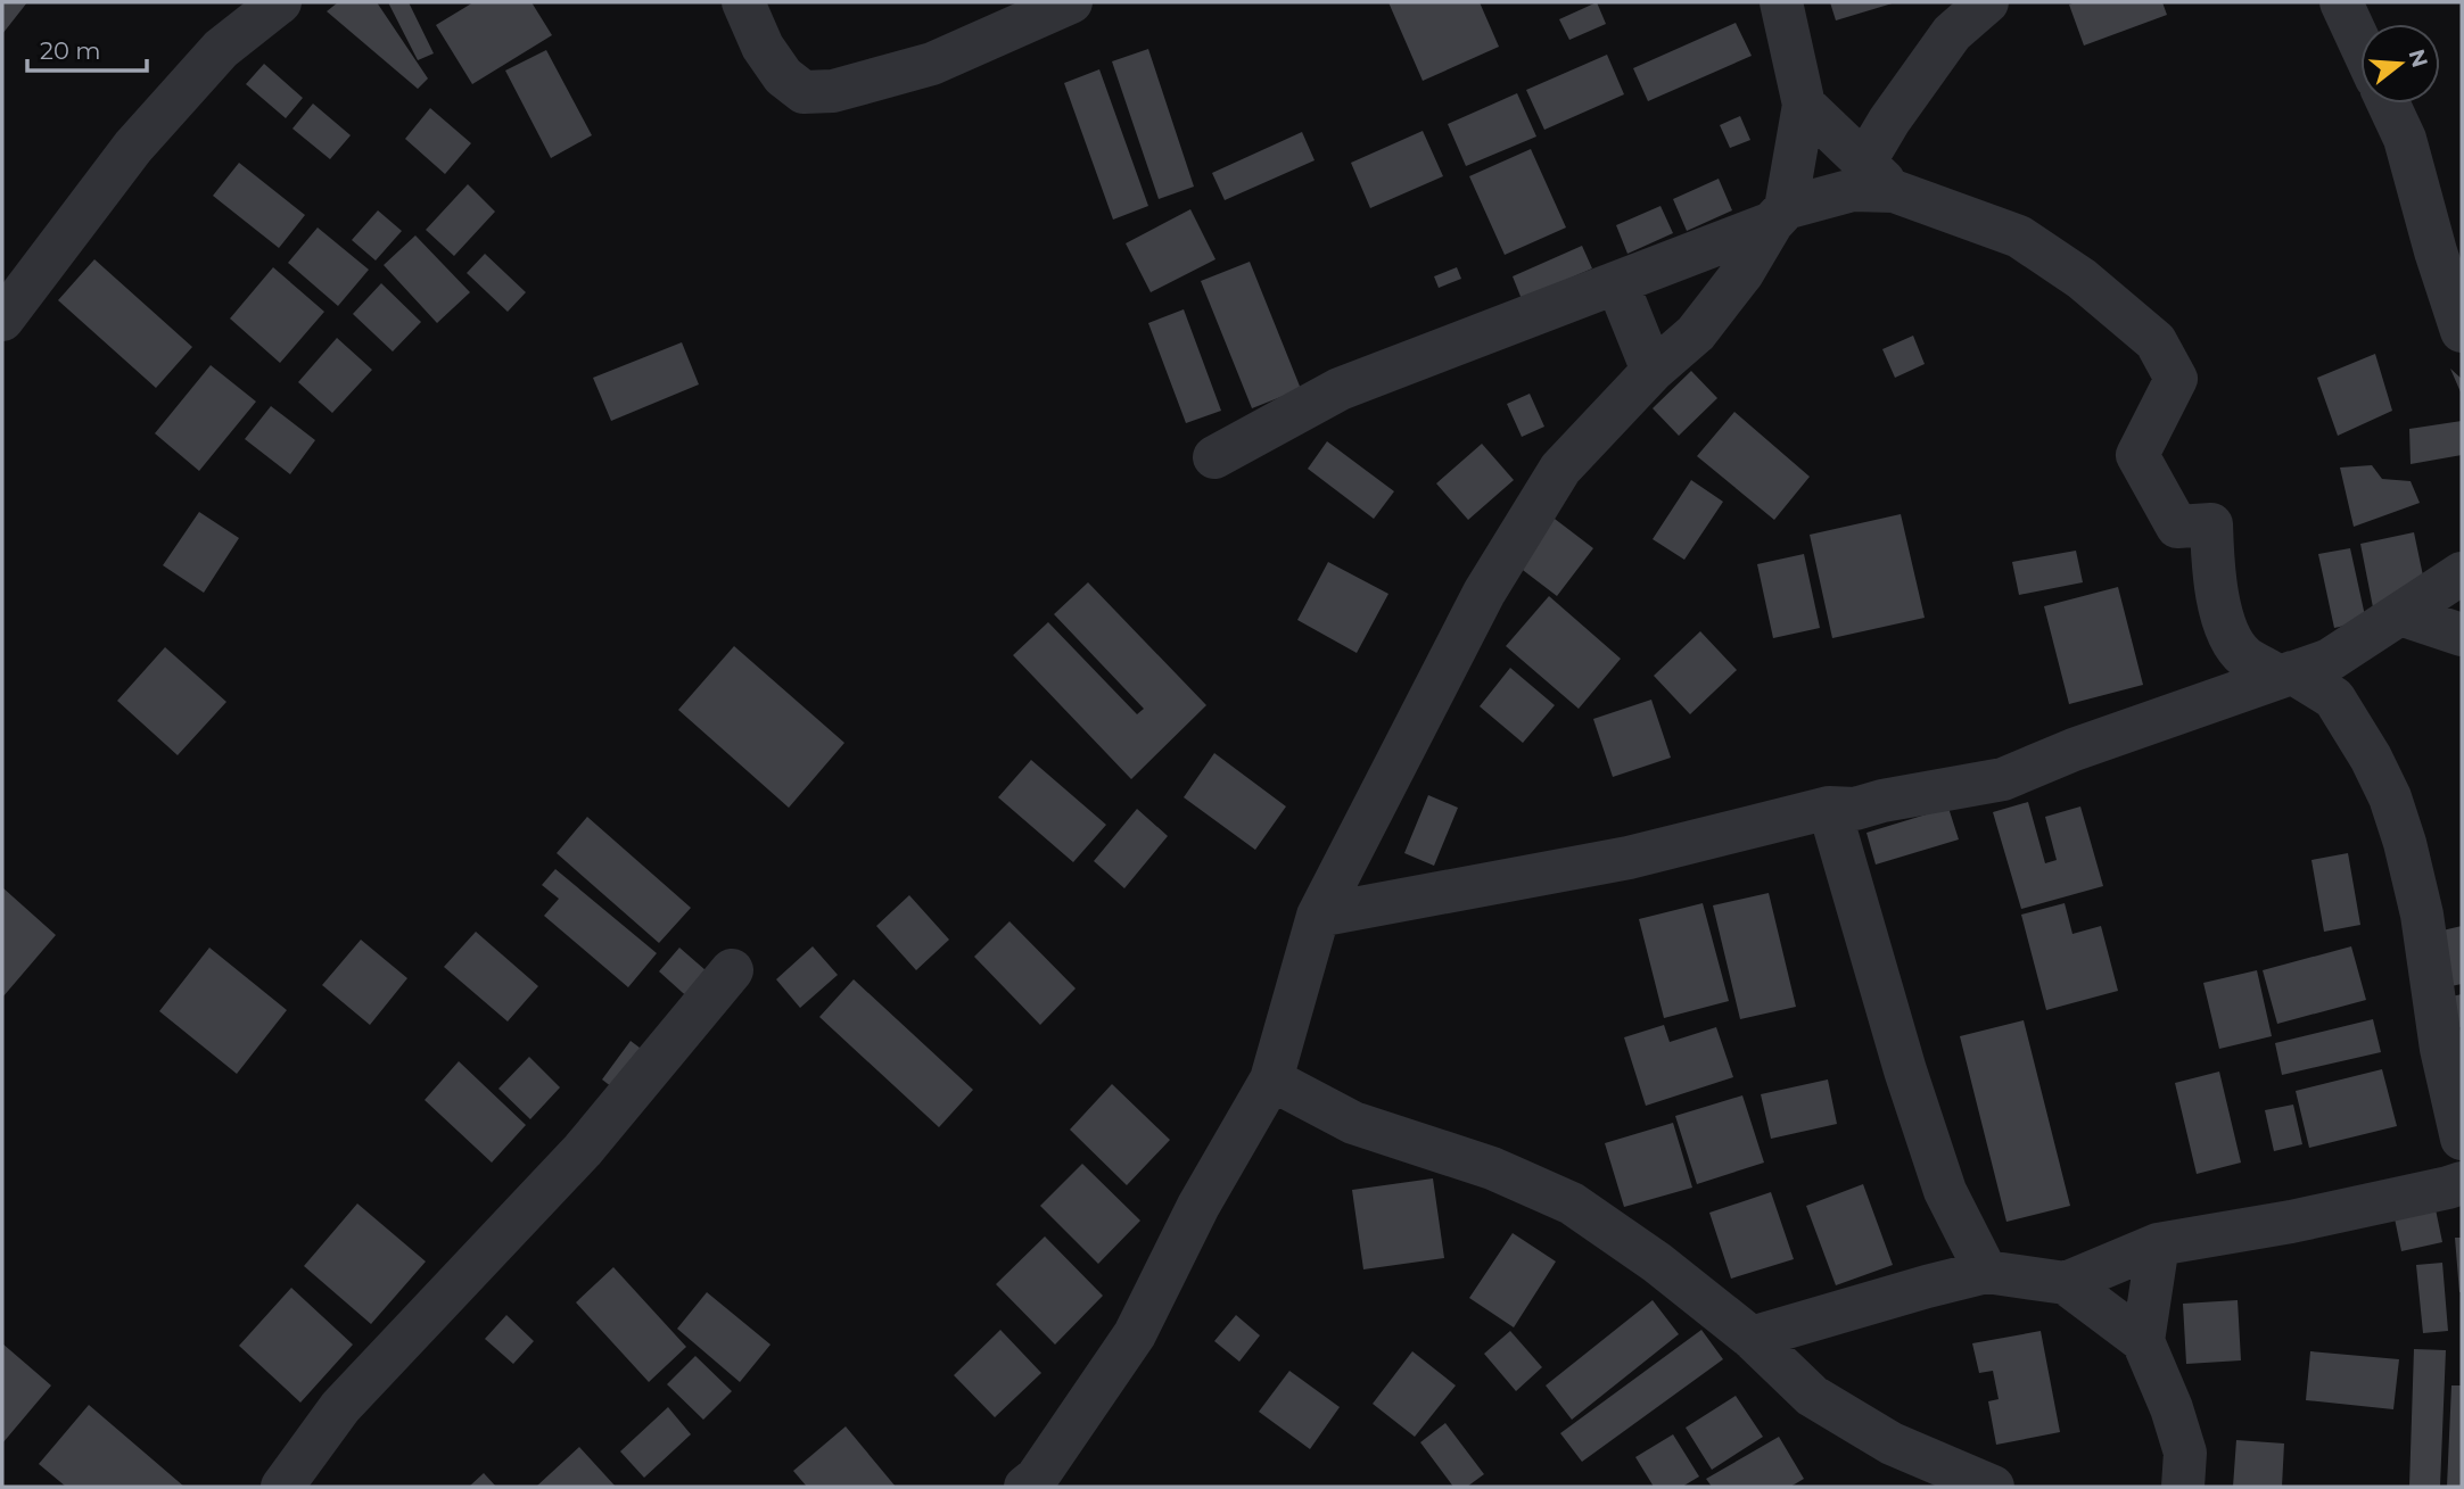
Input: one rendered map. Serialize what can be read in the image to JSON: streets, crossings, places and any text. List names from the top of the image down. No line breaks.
{"scale_bar":"20 m","north":"right"}
